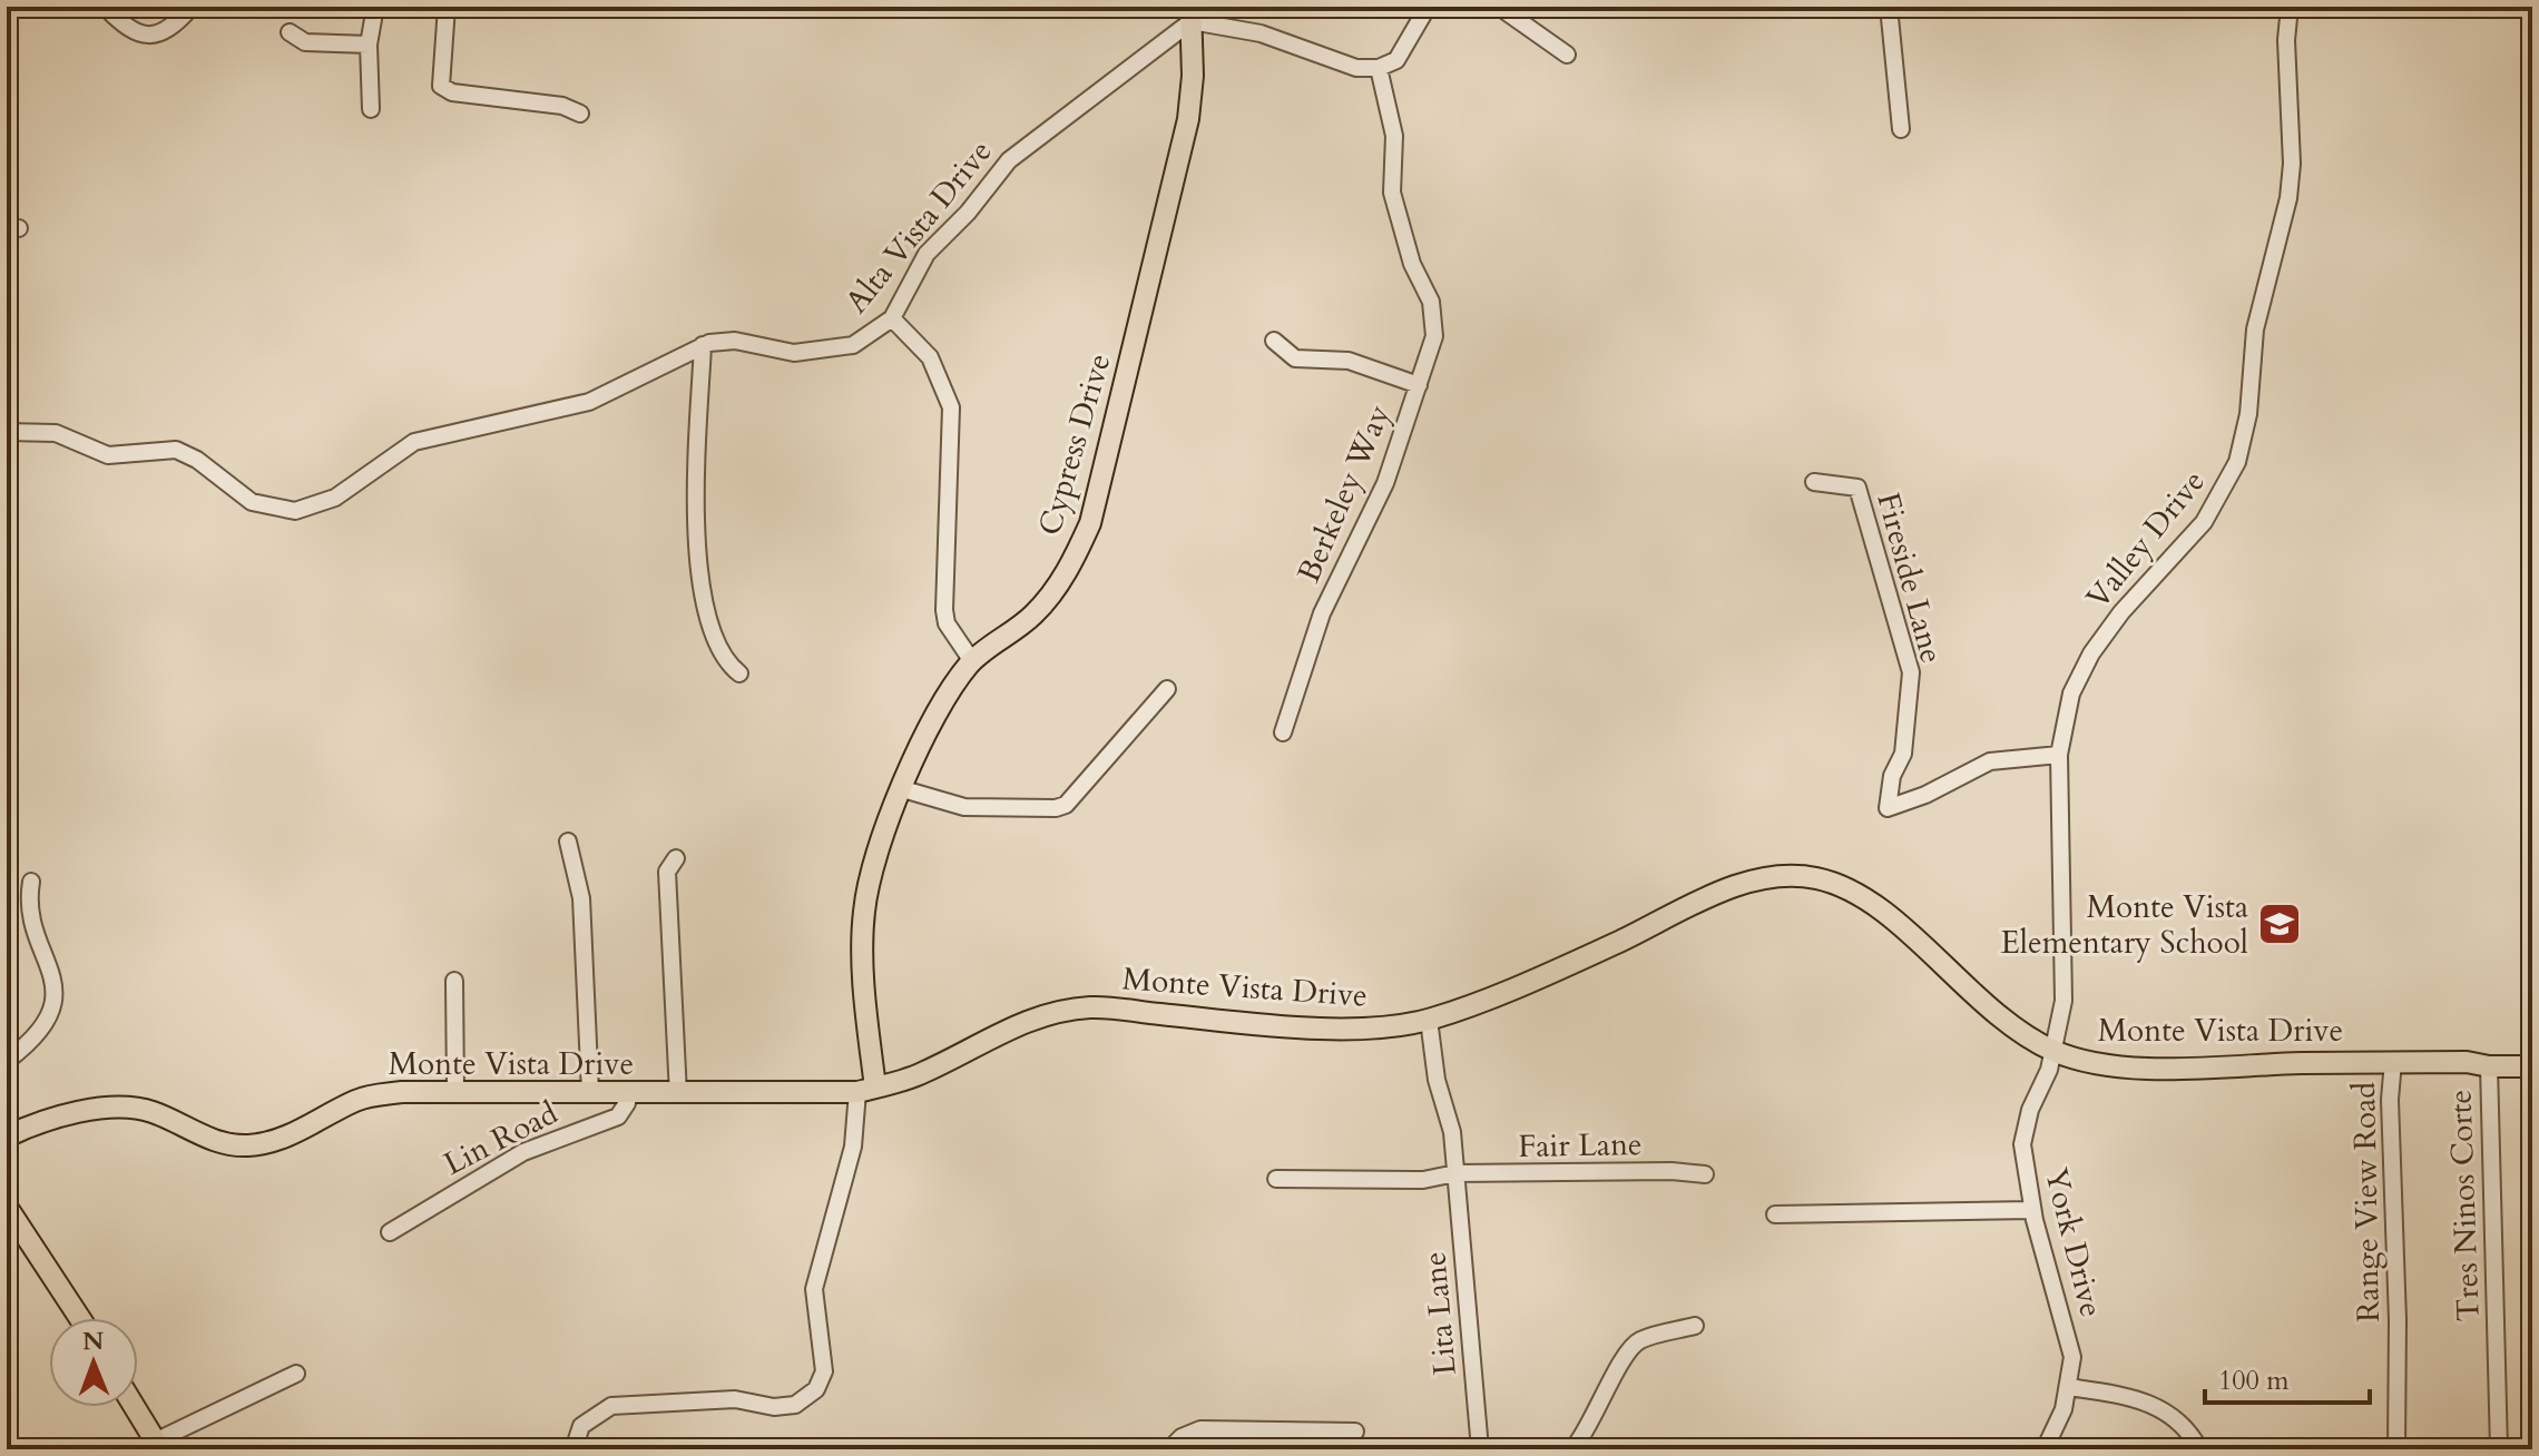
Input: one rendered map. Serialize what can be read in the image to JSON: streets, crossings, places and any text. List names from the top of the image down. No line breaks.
{"streets":{"main road":["Cypress Drive","Monte Vista Drive"],"street":["Alta Vista Drive","Berkeley Way","Valley Drive","Fireside Lane","Lin Road","Fair Lane","Range View Road","Tres Ninos Corte","York Drive","Lita Lane"]},"crossings":[["Alta Vista Drive","Cypress Drive"],["Cypress Drive","Monte Vista Drive"],["Valley Drive","Fireside Lane"],["Valley Drive","Monte Vista Drive"],["Valley Drive","York Drive"],["Monte Vista Drive","Lin Road"],["Monte Vista Drive","Range View Road"],["Monte Vista Drive","Tres Ninos Corte"],["Monte Vista Drive","York Drive"],["Monte Vista Drive","Lita Lane"],["Fair Lane","Lita Lane"]],"places":{"school or university":["Monte Vista Elementary School"]},"scale_bar":"100 m","north":"top"}
